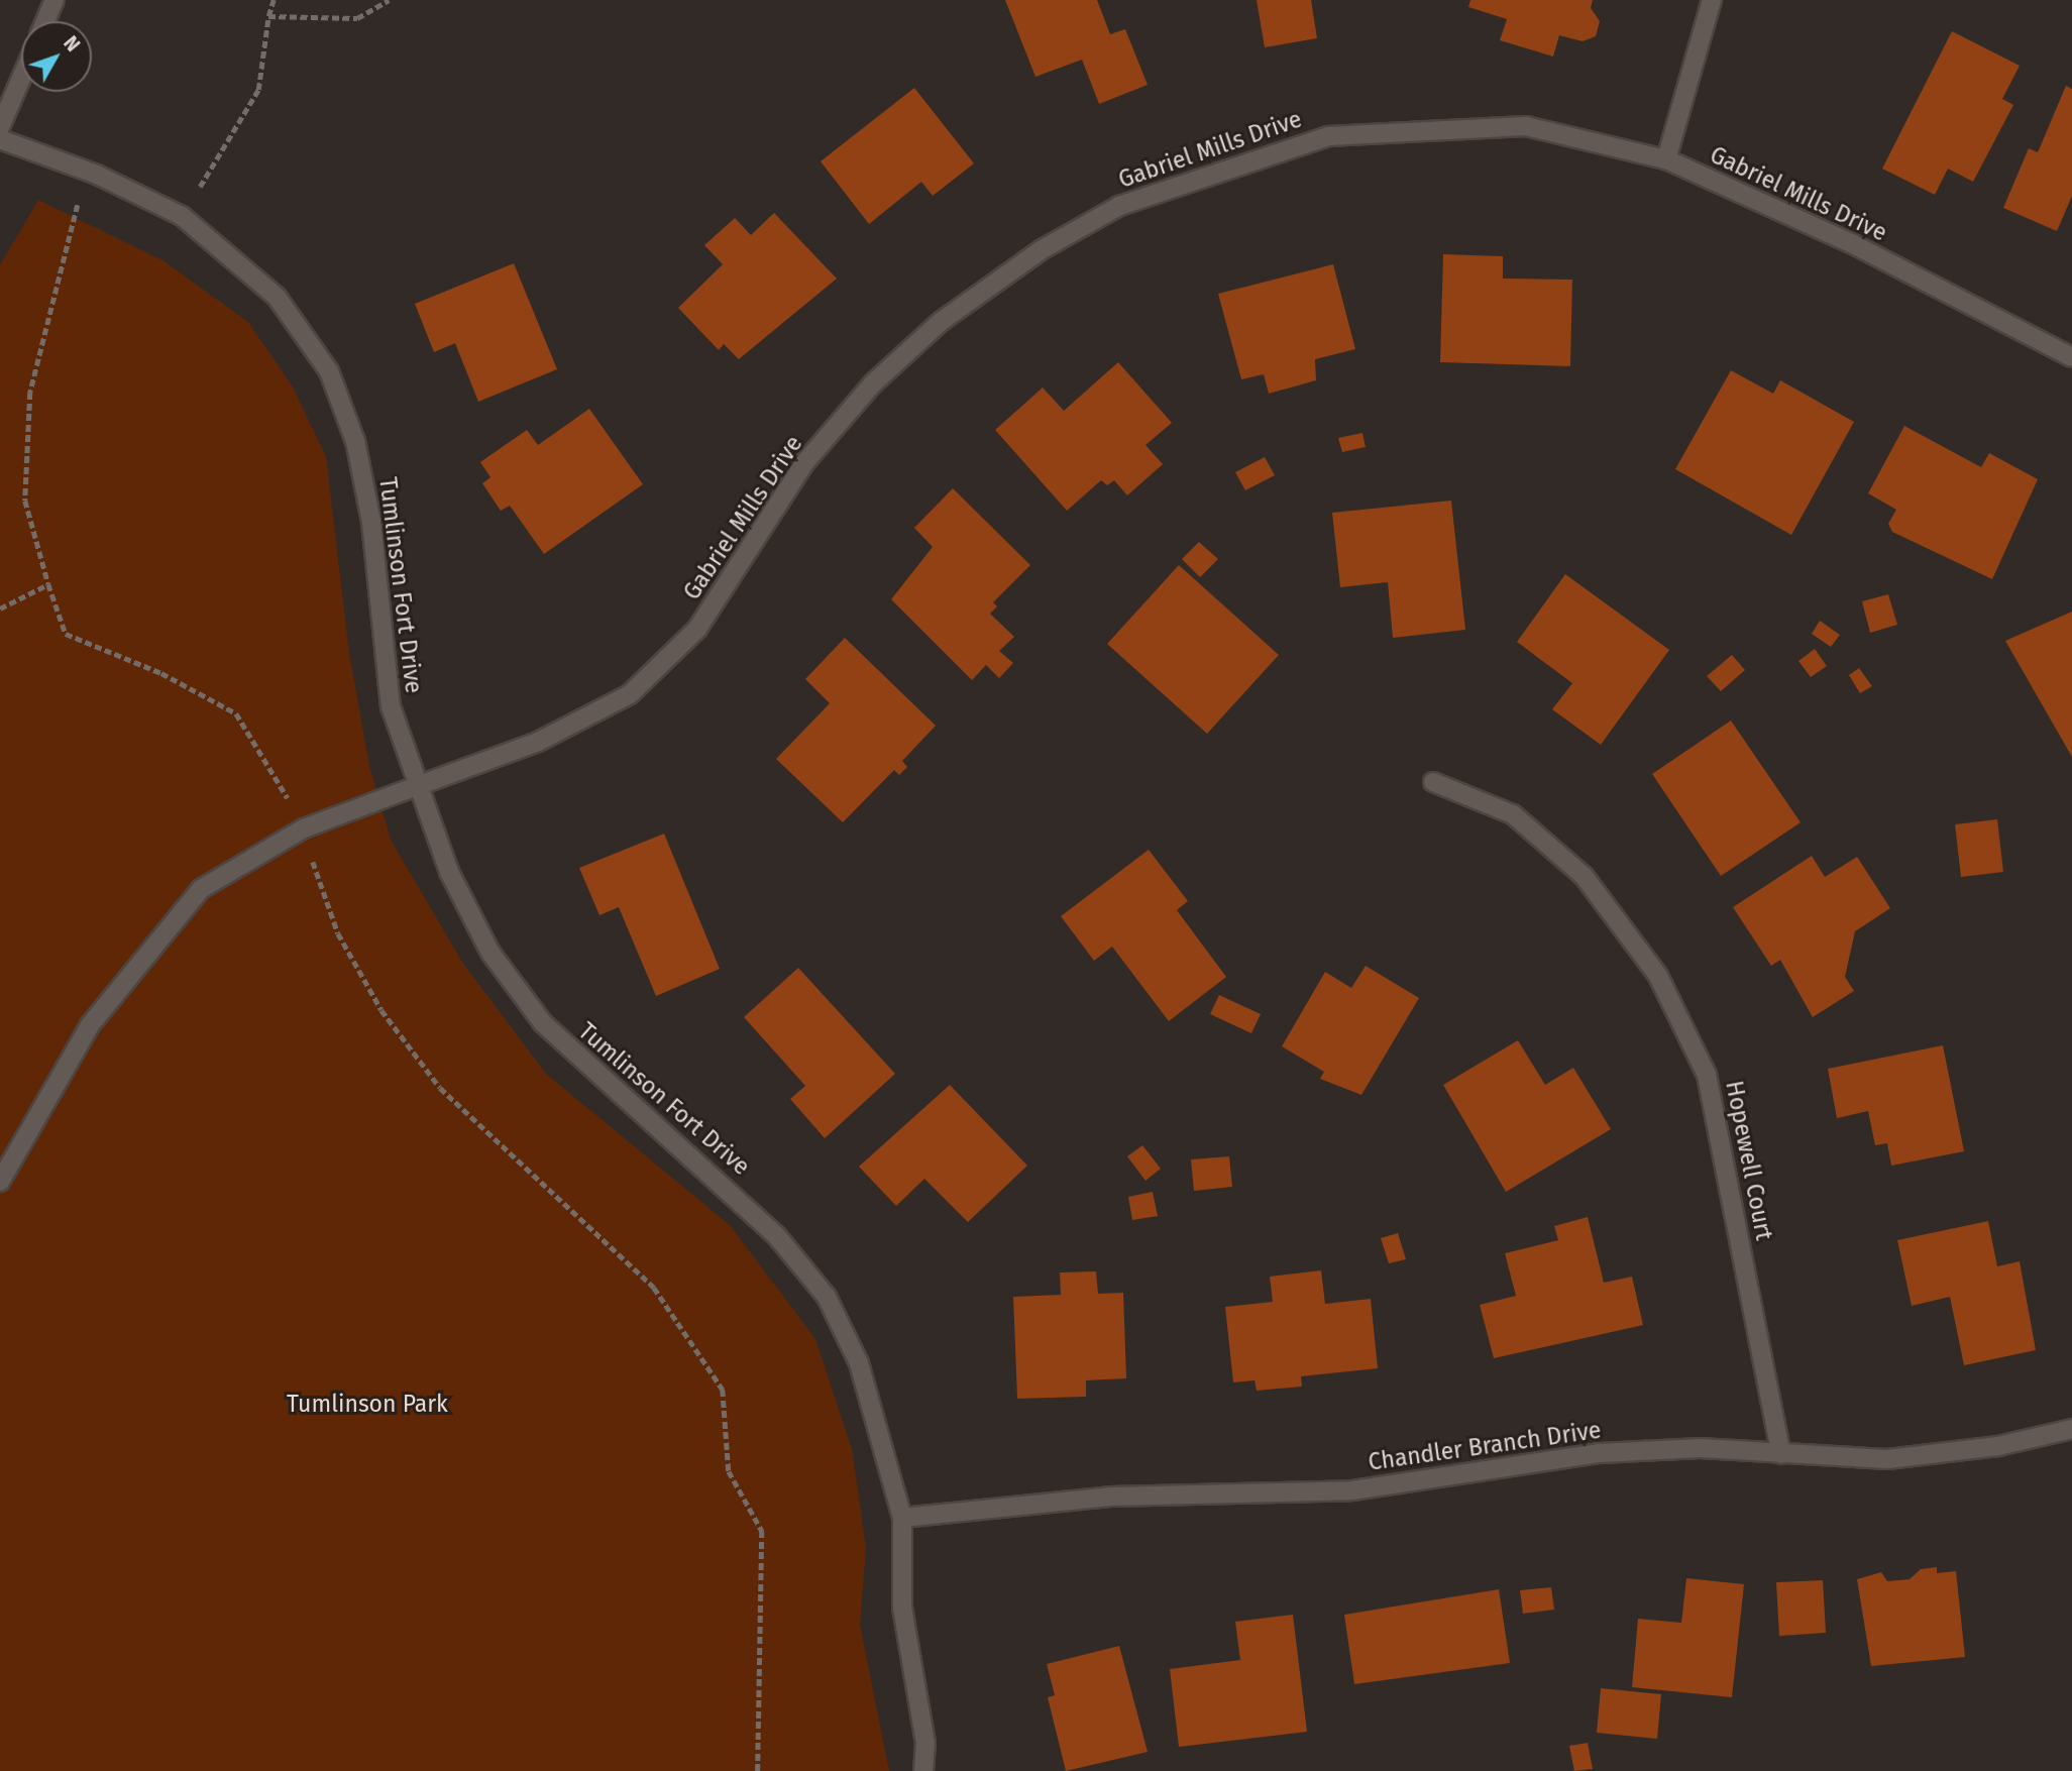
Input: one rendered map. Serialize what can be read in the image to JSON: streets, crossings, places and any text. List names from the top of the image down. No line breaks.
{"streets":{"street":["Gabriel Mills Drive","Tumlinson Fort Drive","Hopewell Court","Chandler Branch Drive"]},"crossings":[["Gabriel Mills Drive","Tumlinson Fort Drive"],["Tumlinson Fort Drive","Chandler Branch Drive"],["Hopewell Court","Chandler Branch Drive"]],"parks":["Tumlinson Park"],"north":"top right"}
